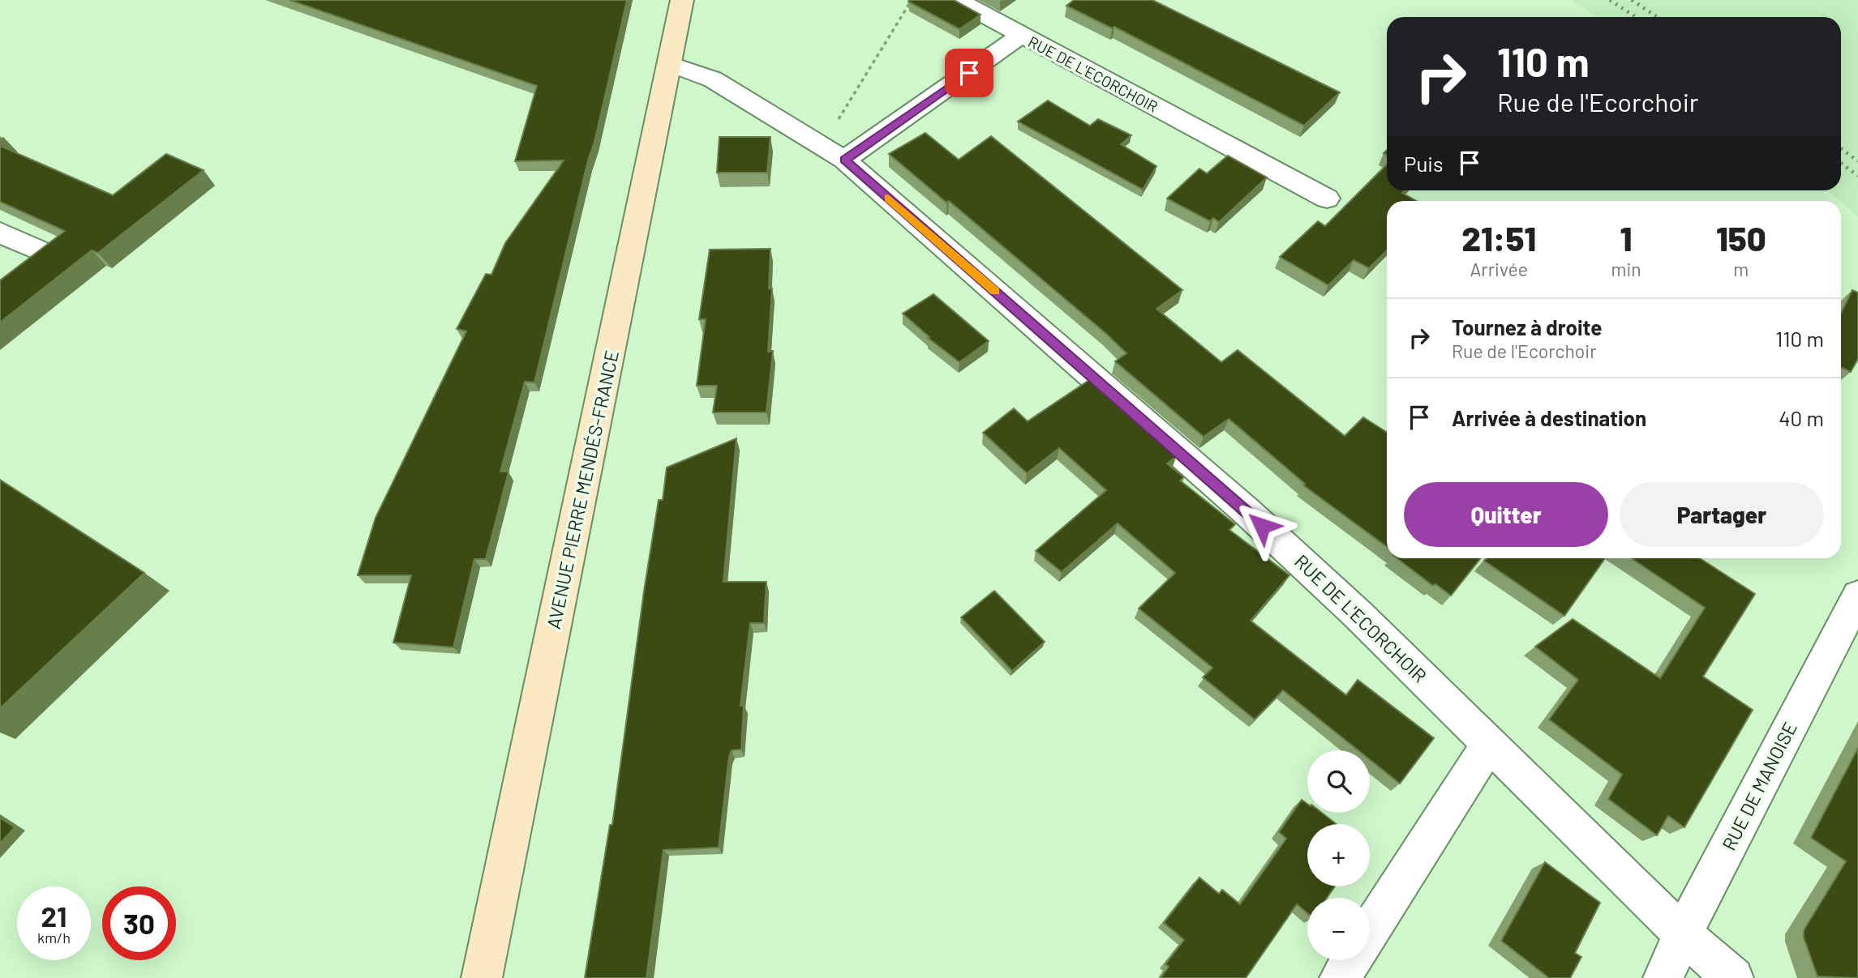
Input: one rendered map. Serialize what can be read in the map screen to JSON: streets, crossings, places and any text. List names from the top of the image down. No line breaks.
{"streets":{"main road":["AVENUE PIERRE MENDÉS-FRANCE"],"street":["RUE DE L'ECORCHOIR","RUE DE MANOISE"]},"crossings":[["RUE DE L'ECORCHOIR","AVENUE PIERRE MENDÉS-FRANCE"],["RUE DE L'ECORCHOIR","RUE DE MANOISE"]],"page":{"turn":["110 m","Rue de l'Ecorchoir"],"then":"Puis","eta":["21:51","Arrivée","1","min","150","m"],"list":[{"name":"Tournez à droite","note":"Rue de l'Ecorchoir","value":"110 m"},{"name":"Arrivée à destination","value":"40 m"}],"buttons":["Quitter","Partager"],"map_buttons":["+","−"],"speed":"21 km/h","limit":"30"}}
